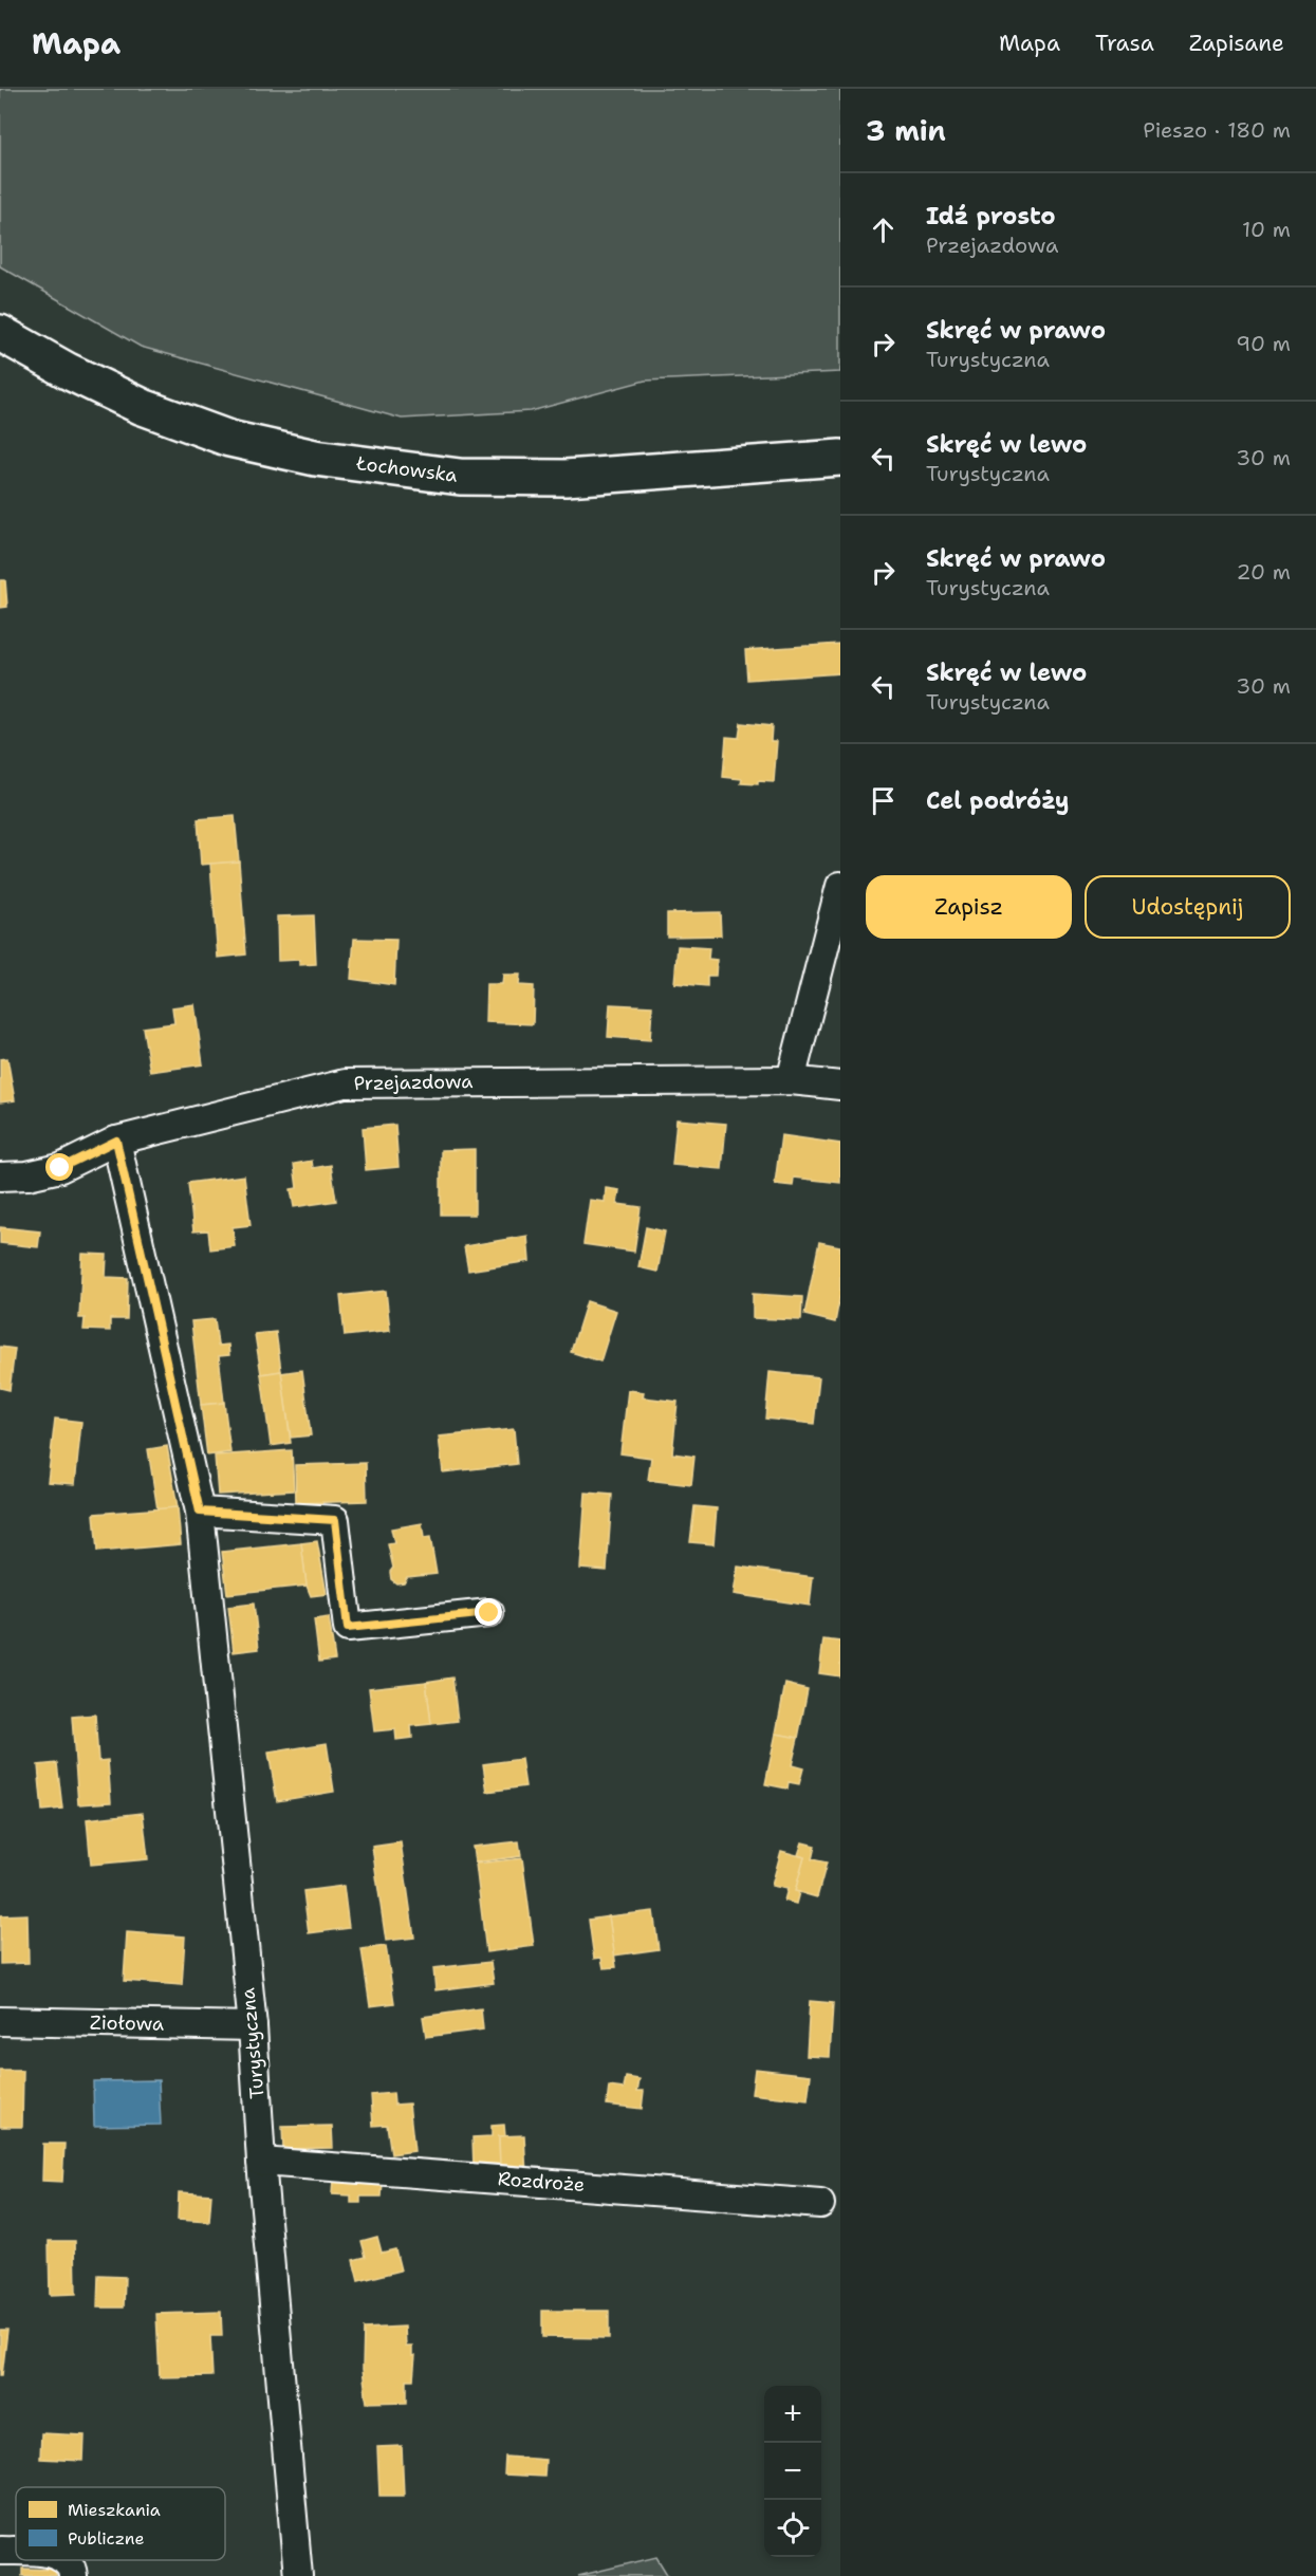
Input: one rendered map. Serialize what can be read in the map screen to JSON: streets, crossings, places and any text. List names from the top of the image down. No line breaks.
{"streets":{"main road":["Łochowska"],"street":["Przejazdowa","Ziołowa","Turystyczna","Rozdroże"]},"crossings":[["Przejazdowa","Turystyczna"],["Ziołowa","Turystyczna"],["Turystyczna","Rozdroże"]],"legend":["Mieszkania","Publiczne"],"page":{"header":"Mapa","nav":["Mapa","Trasa","Zapisane"],"heading":["3 min","Pieszo · 180 m"],"list":[["Idź prosto","Przejazdowa","10 m"],["Skręć w prawo","Turystyczna","90 m"],["Skręć w lewo","Turystyczna","30 m"],["Skręć w prawo","Turystyczna","20 m"],["Skręć w lewo","Turystyczna","30 m"],"Cel podróży"],"buttons":["Zapisz","Udostępnij"],"map_buttons":["+","−"]}}
